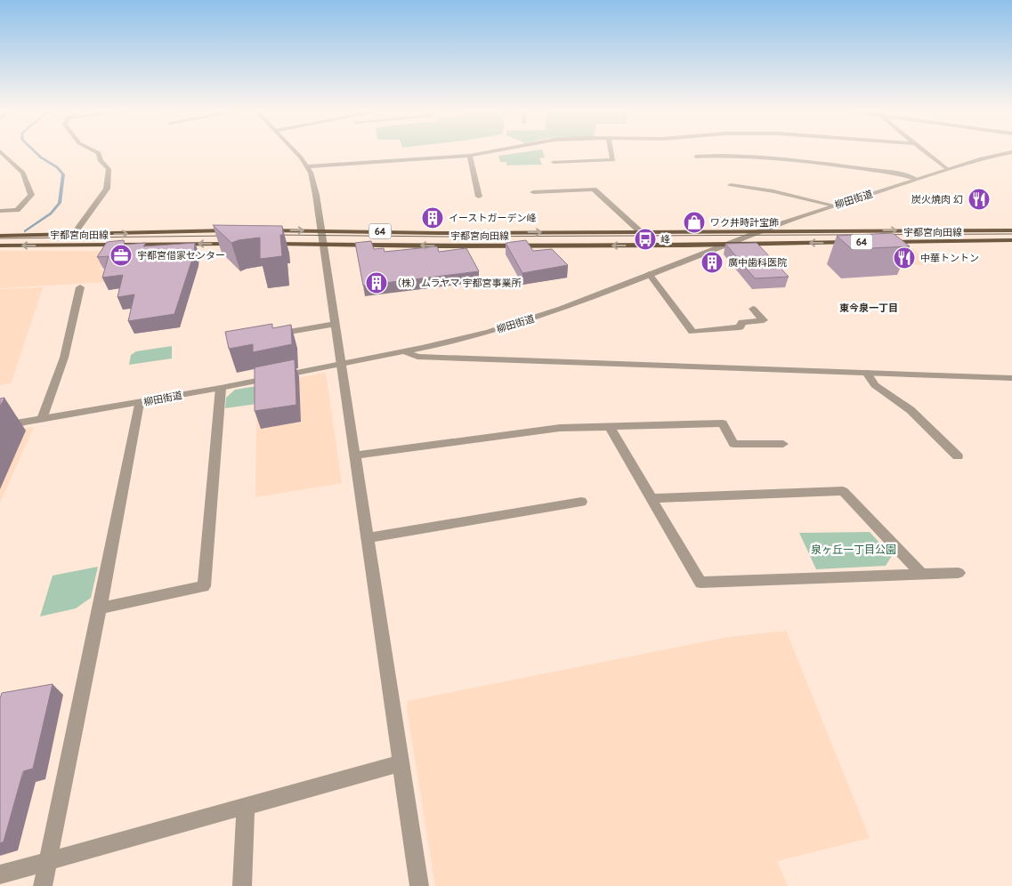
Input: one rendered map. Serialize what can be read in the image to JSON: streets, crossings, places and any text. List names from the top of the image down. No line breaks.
{"streets":{"main road":["64","宇都宮向田線"],"street":["柳田街道"]},"crossings":[["柳田街道","宇都宮向田線"]],"districts":["東今泉一丁目"],"parks":["泉ヶ丘一丁目公園"],"places":{"restaurant":["炭火焼肉 幻","中華トントン"],"building":["イーストガーデン峰","廣中歯科医院","（株）ムラヤマ 宇都宮事業所"],"shop":["ワク井時計宝飾"],"bus stop":["峰"],"office":["宇都宮借家センター"]}}
